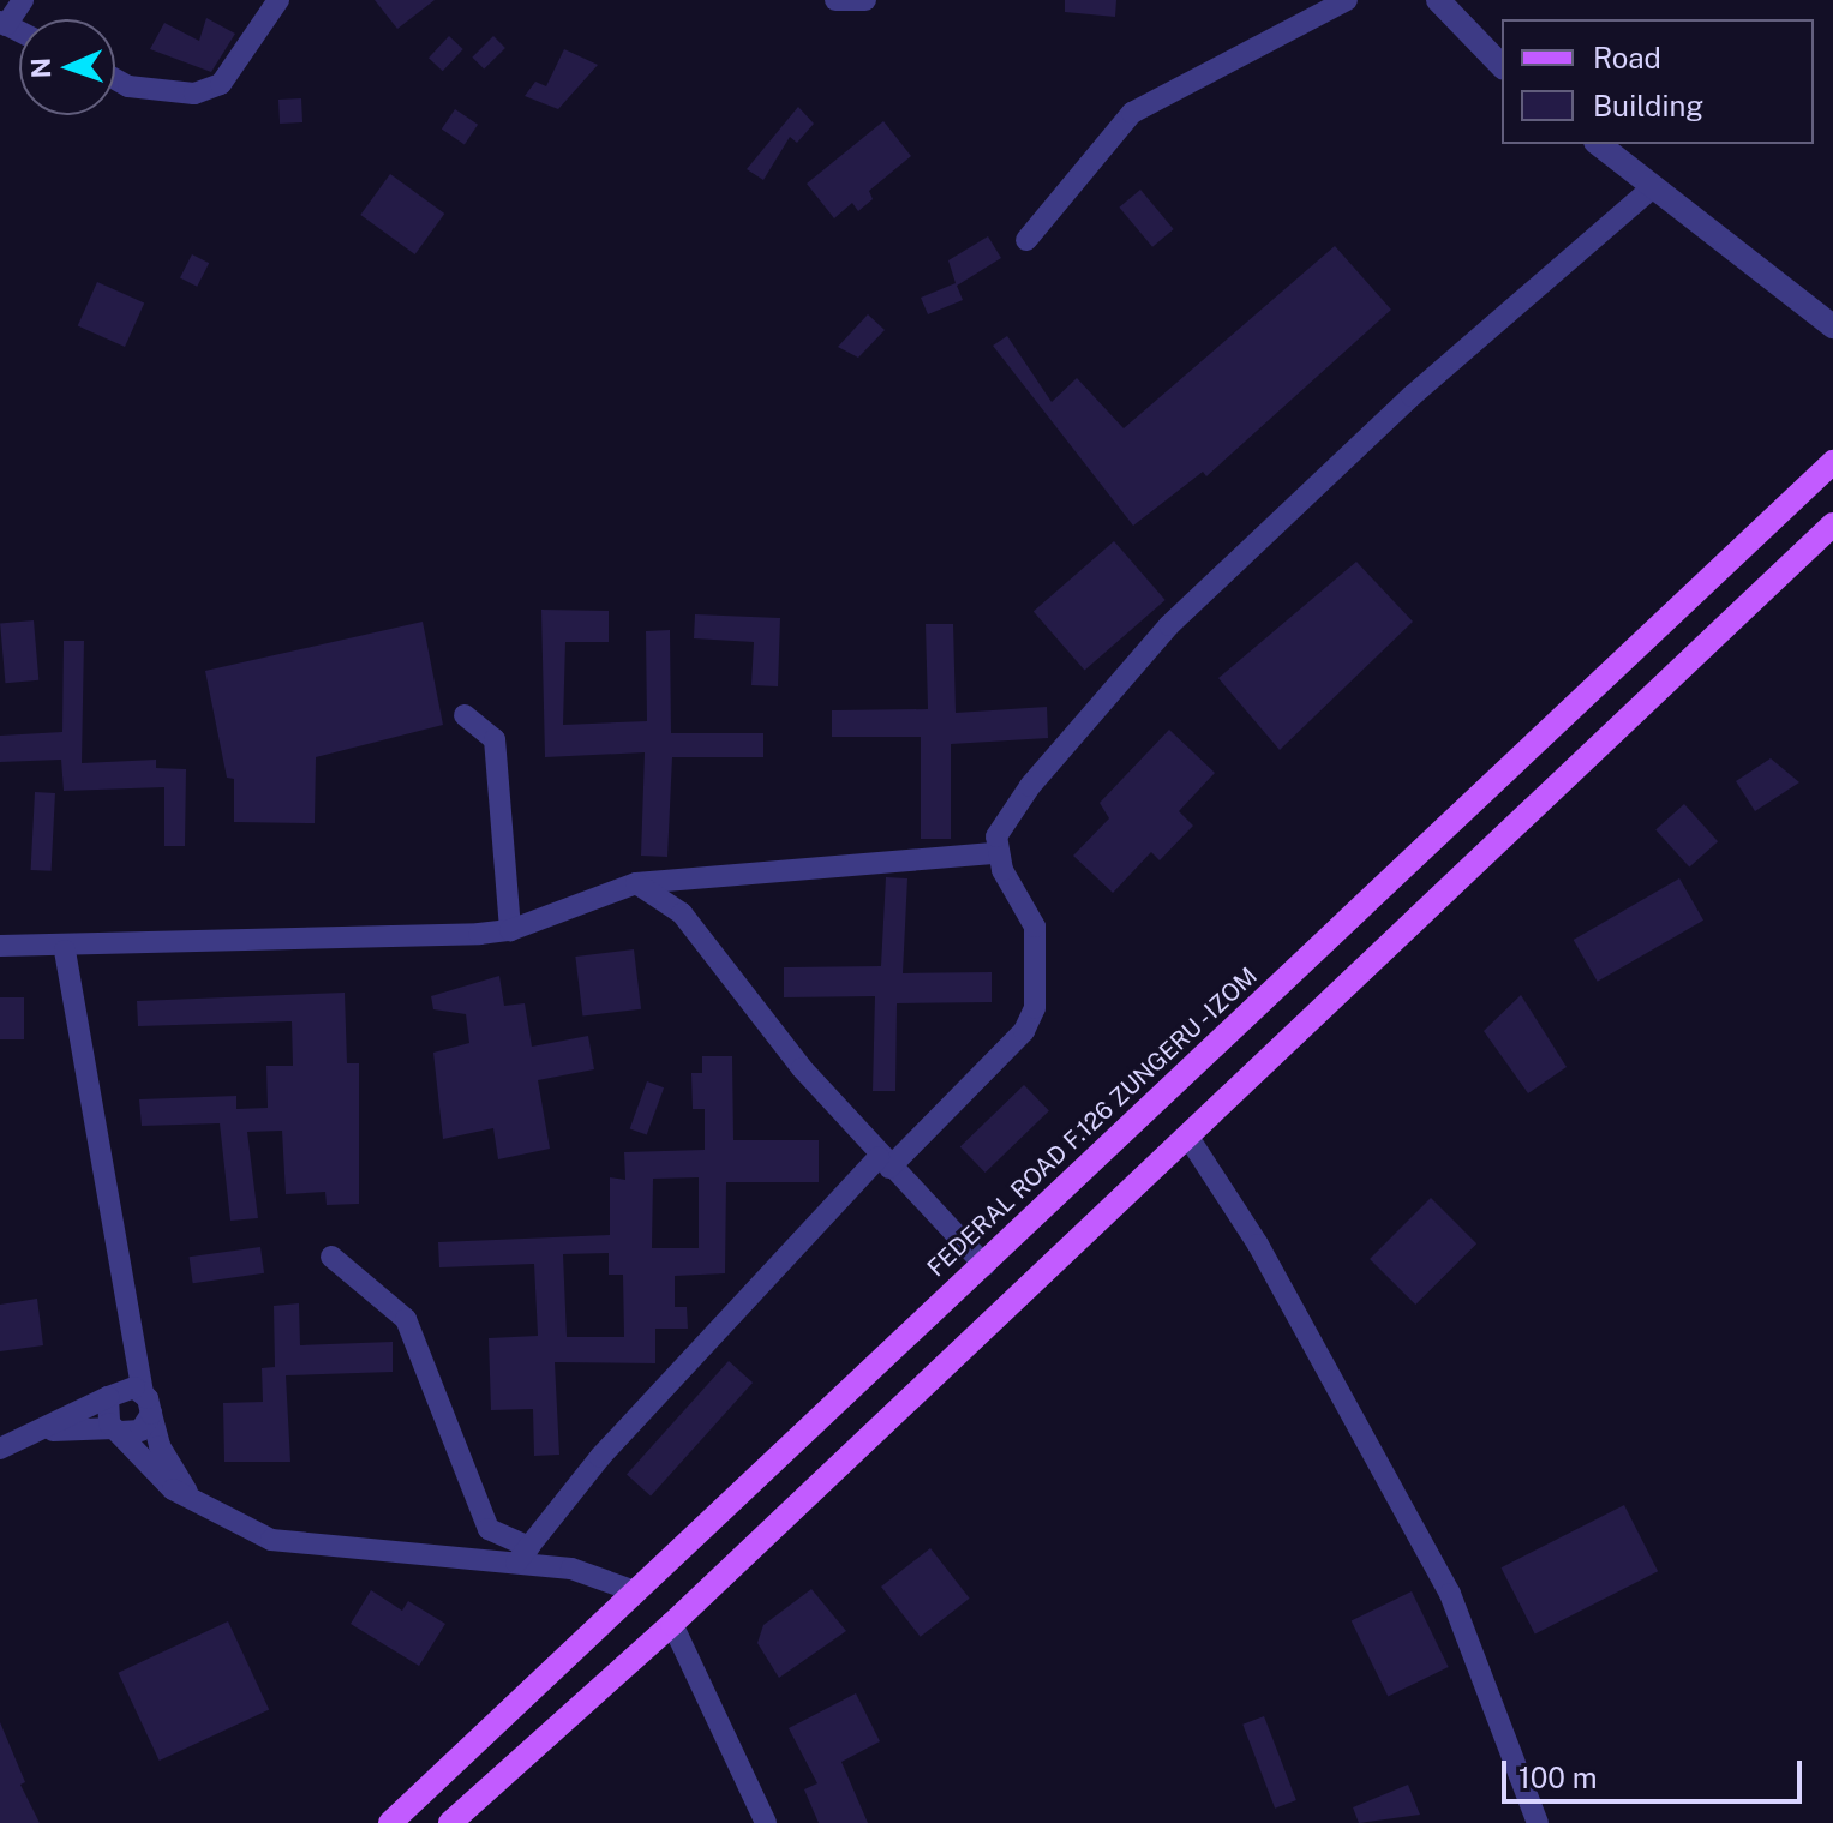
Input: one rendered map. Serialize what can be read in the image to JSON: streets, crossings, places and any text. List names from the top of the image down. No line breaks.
{"streets":{"main road":["FEDERAL ROAD F.126 ZUNGERU - IZOM"]},"legend":["Road","Building"],"scale_bar":"100 m","north":"left"}
